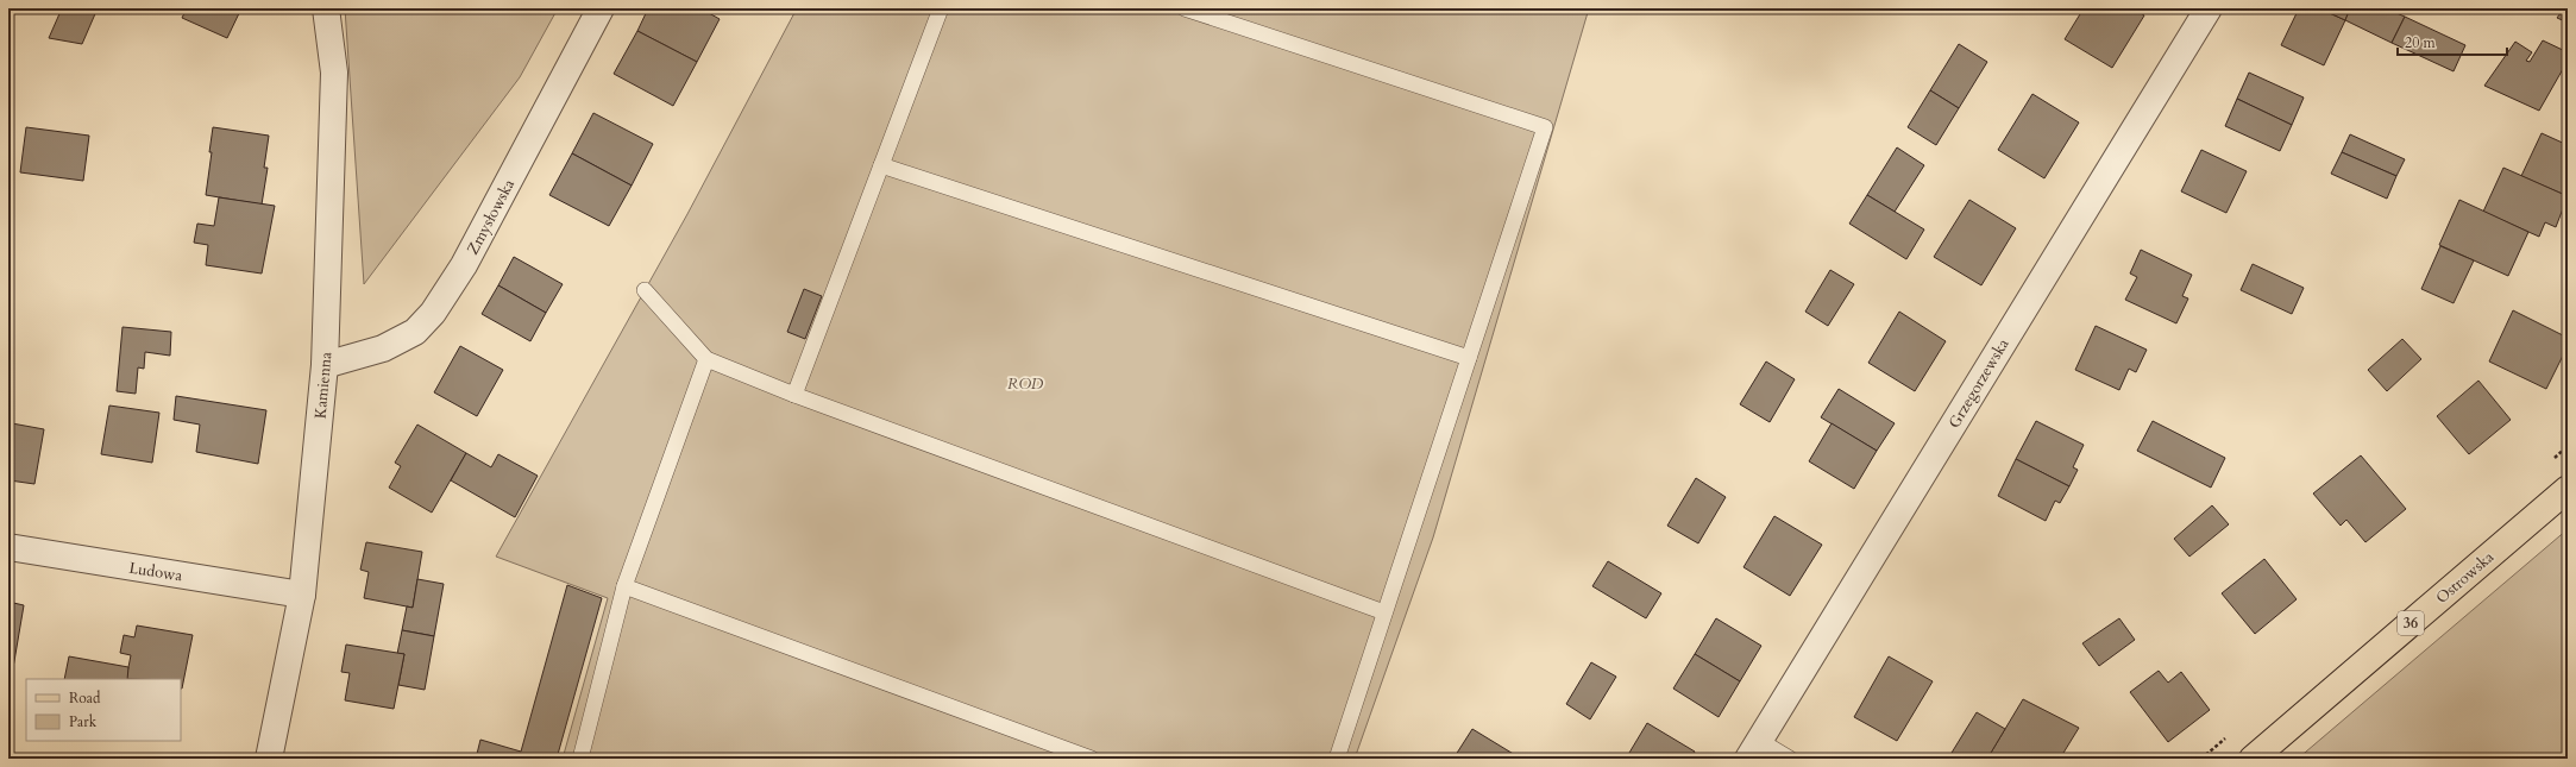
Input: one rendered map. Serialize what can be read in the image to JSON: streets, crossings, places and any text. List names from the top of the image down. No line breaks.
{"streets":{"main road":["Ostrowska","36"],"street":["Zmysłowska","Grzegorzewska","Kamienna","Ludowa"]},"crossings":[["Zmysłowska","Kamienna"],["Kamienna","Ludowa"]],"parks":["ROD"],"legend":["Road","Park"],"scale_bar":"20 m"}
